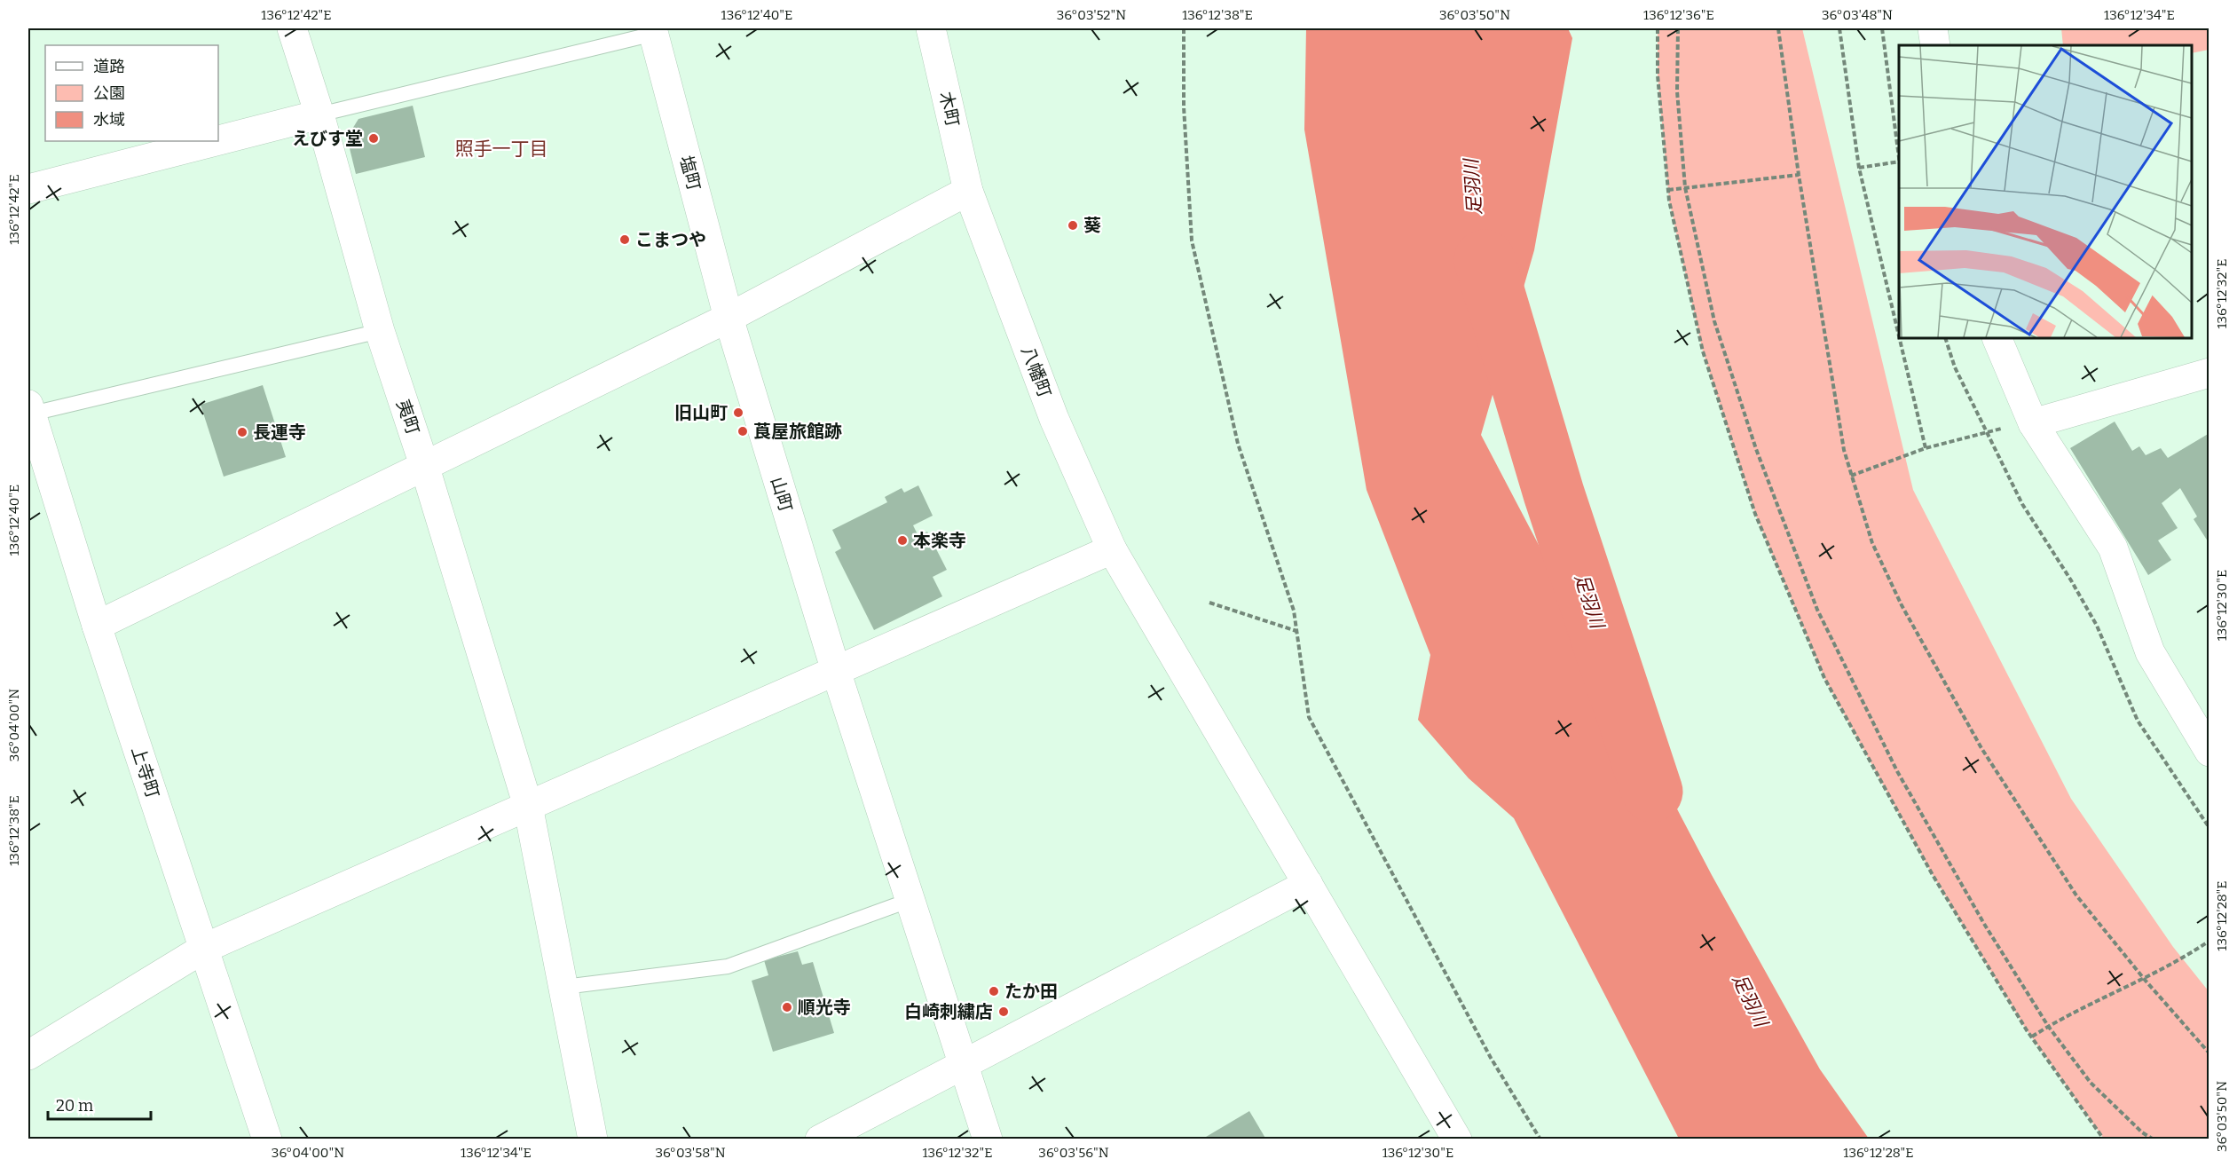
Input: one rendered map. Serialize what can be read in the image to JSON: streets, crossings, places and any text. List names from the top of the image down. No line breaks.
{"streets":{"street":["木町","塩町","八幡町","夷町","山町","上寺町"]},"crossings":[["木町","八幡町"],["塩町","山町"]],"districts":["照手一丁目"],"water":["足羽川"],"places":["えびす堂","葵","こまつや","旧山町","莨屋旅館跡","長運寺","本楽寺","たか田","順光寺","白崎刺繍店"],"legend":["道路","公園","水域"],"scale_bar":"20 m","coordinates":["136°12'42\"E","136°12'40\"E","36°03'52\"N","136°12'38\"E","36°03'50\"N","136°12'36\"E","36°03'48\"N","136°12'34\"E","136°12'32\"E","136°12'30\"E","36°04'00\"N","136°12'28\"E","36°03'58\"N","36°03'56\"N"]}
